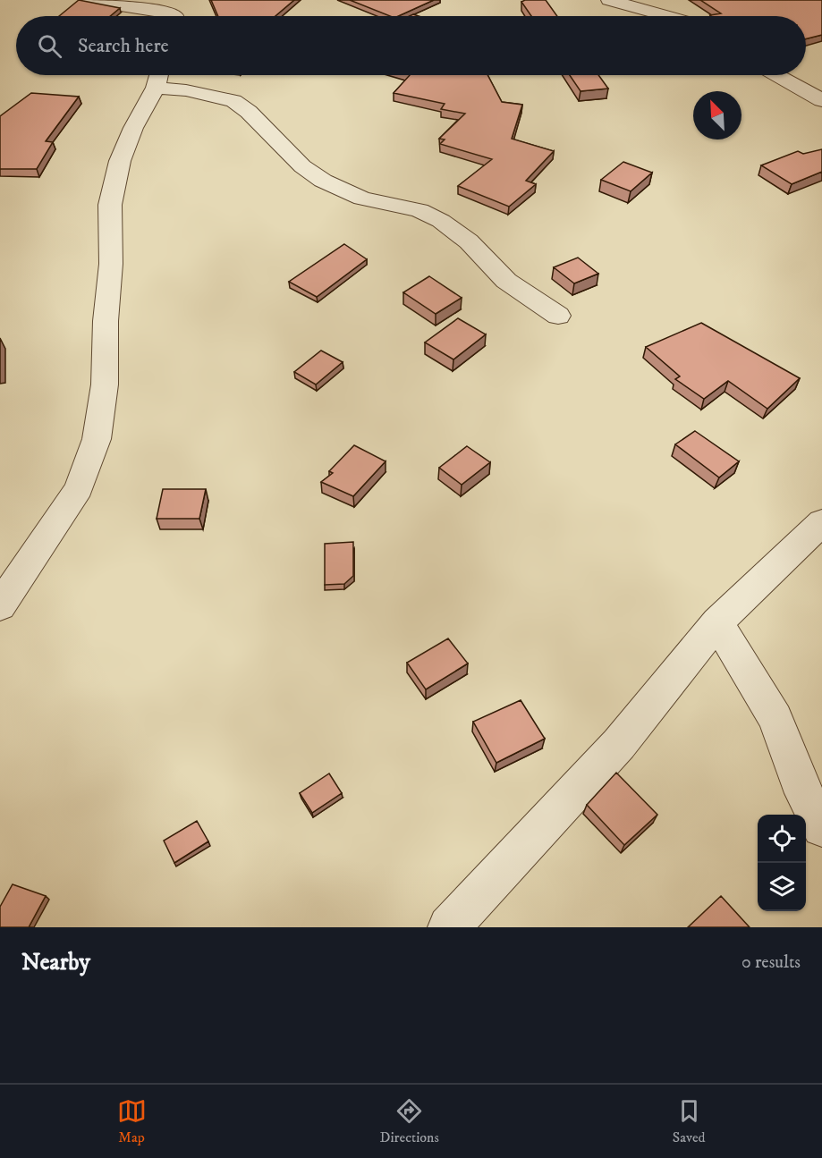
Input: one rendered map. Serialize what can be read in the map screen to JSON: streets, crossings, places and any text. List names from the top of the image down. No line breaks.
{"north":"top left","page":{"search":"Search here","heading":["Nearby","0 results"],"nav":["Map","Directions","Saved"]}}
